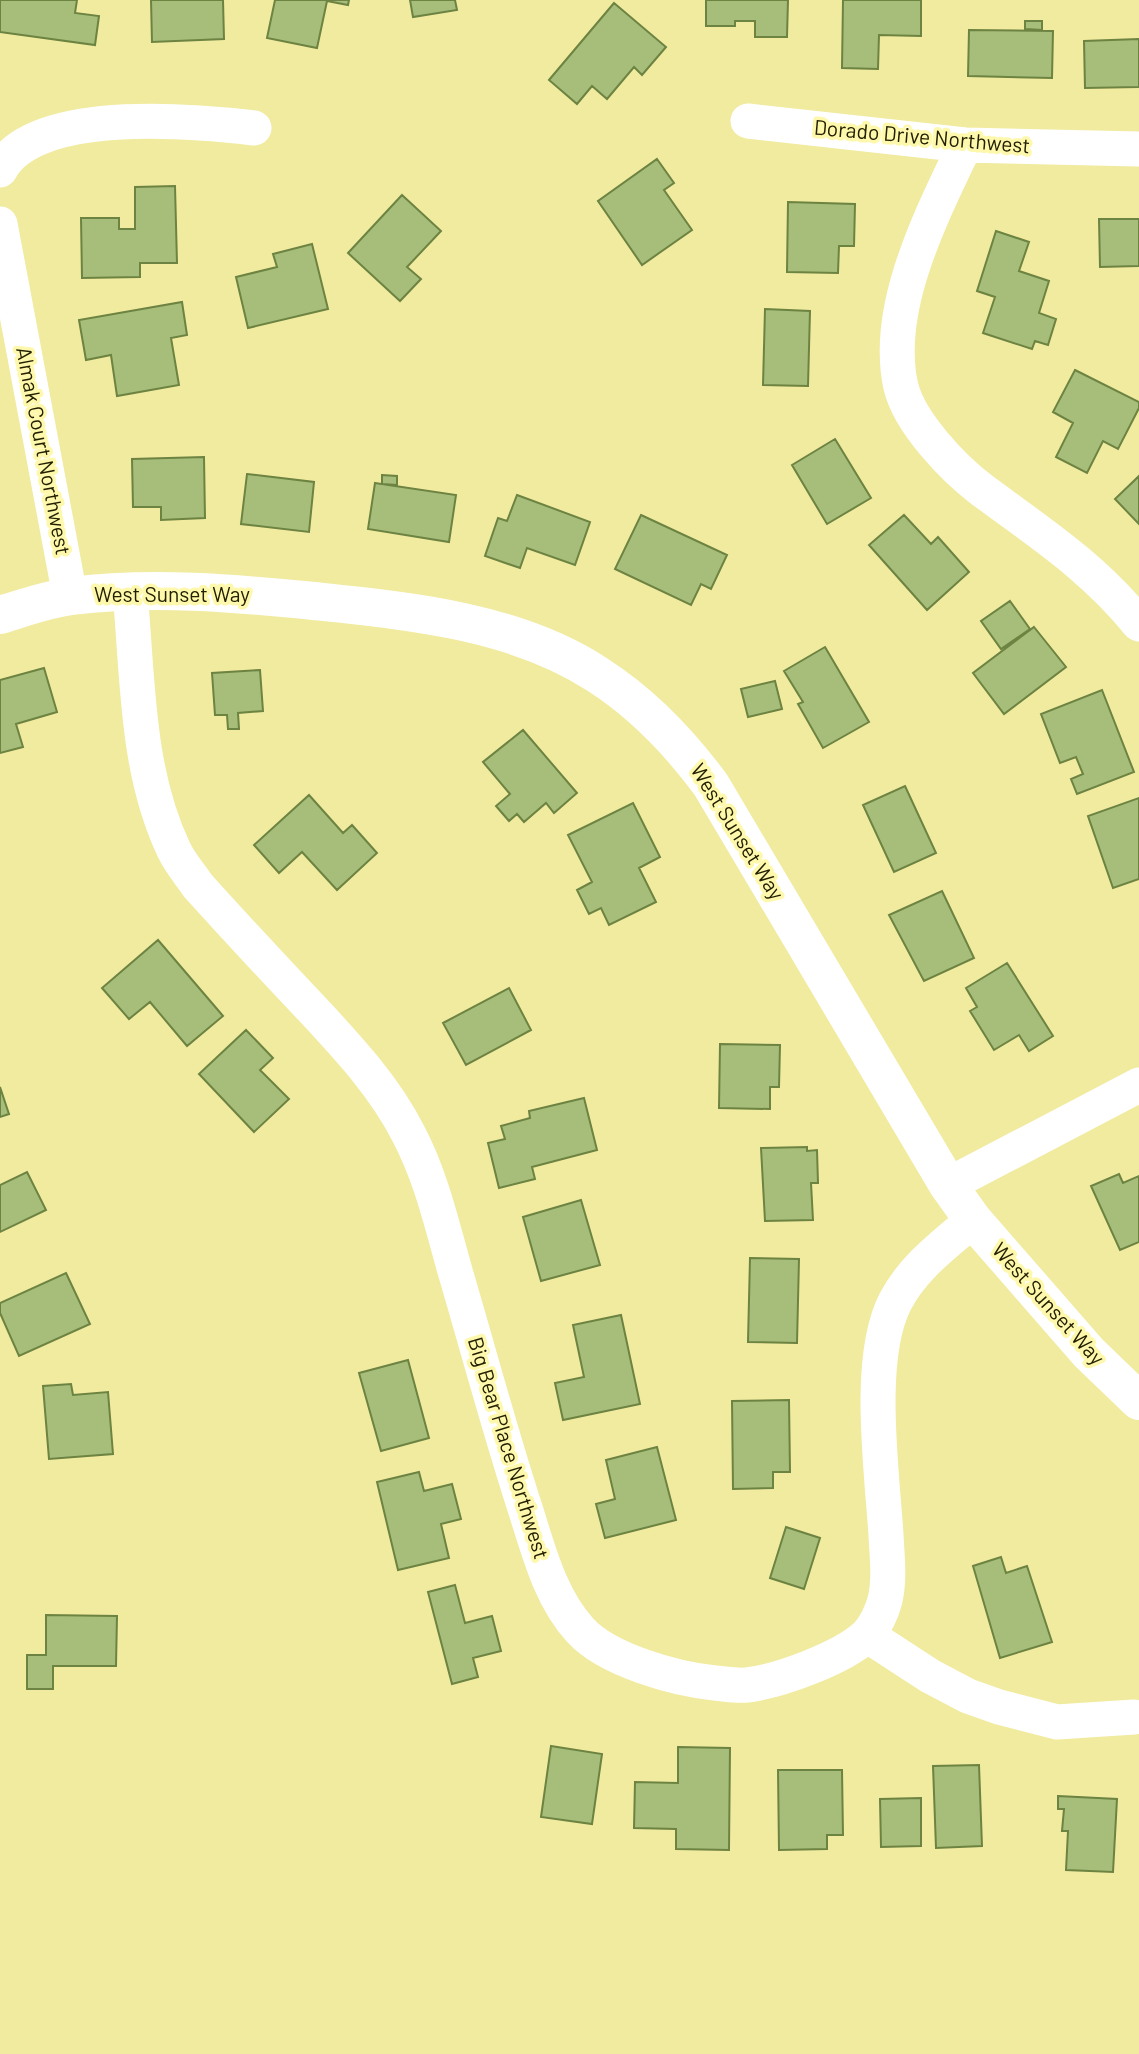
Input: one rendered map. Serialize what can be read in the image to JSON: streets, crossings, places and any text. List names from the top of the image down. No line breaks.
{"streets":{"street":["Dorado Drive Northwest","Almak Court Northwest","West Sunset Way","Big Bear Place Northwest"]},"crossings":[["Almak Court Northwest","West Sunset Way"],["West Sunset Way","Big Bear Place Northwest"]]}
